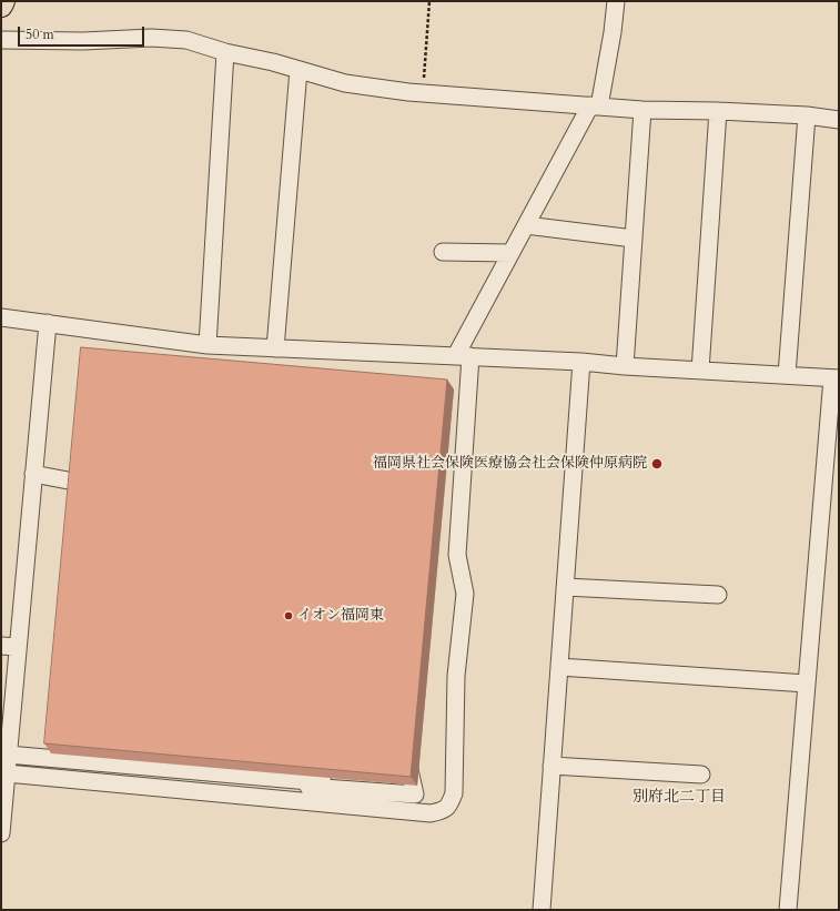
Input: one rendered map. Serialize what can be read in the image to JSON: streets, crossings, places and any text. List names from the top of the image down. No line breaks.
{"districts":["別府北二丁目"],"places":["福岡県社会保険医療協会社会保険仲原病院","イオン福岡東"],"scale_bar":"50 m"}
